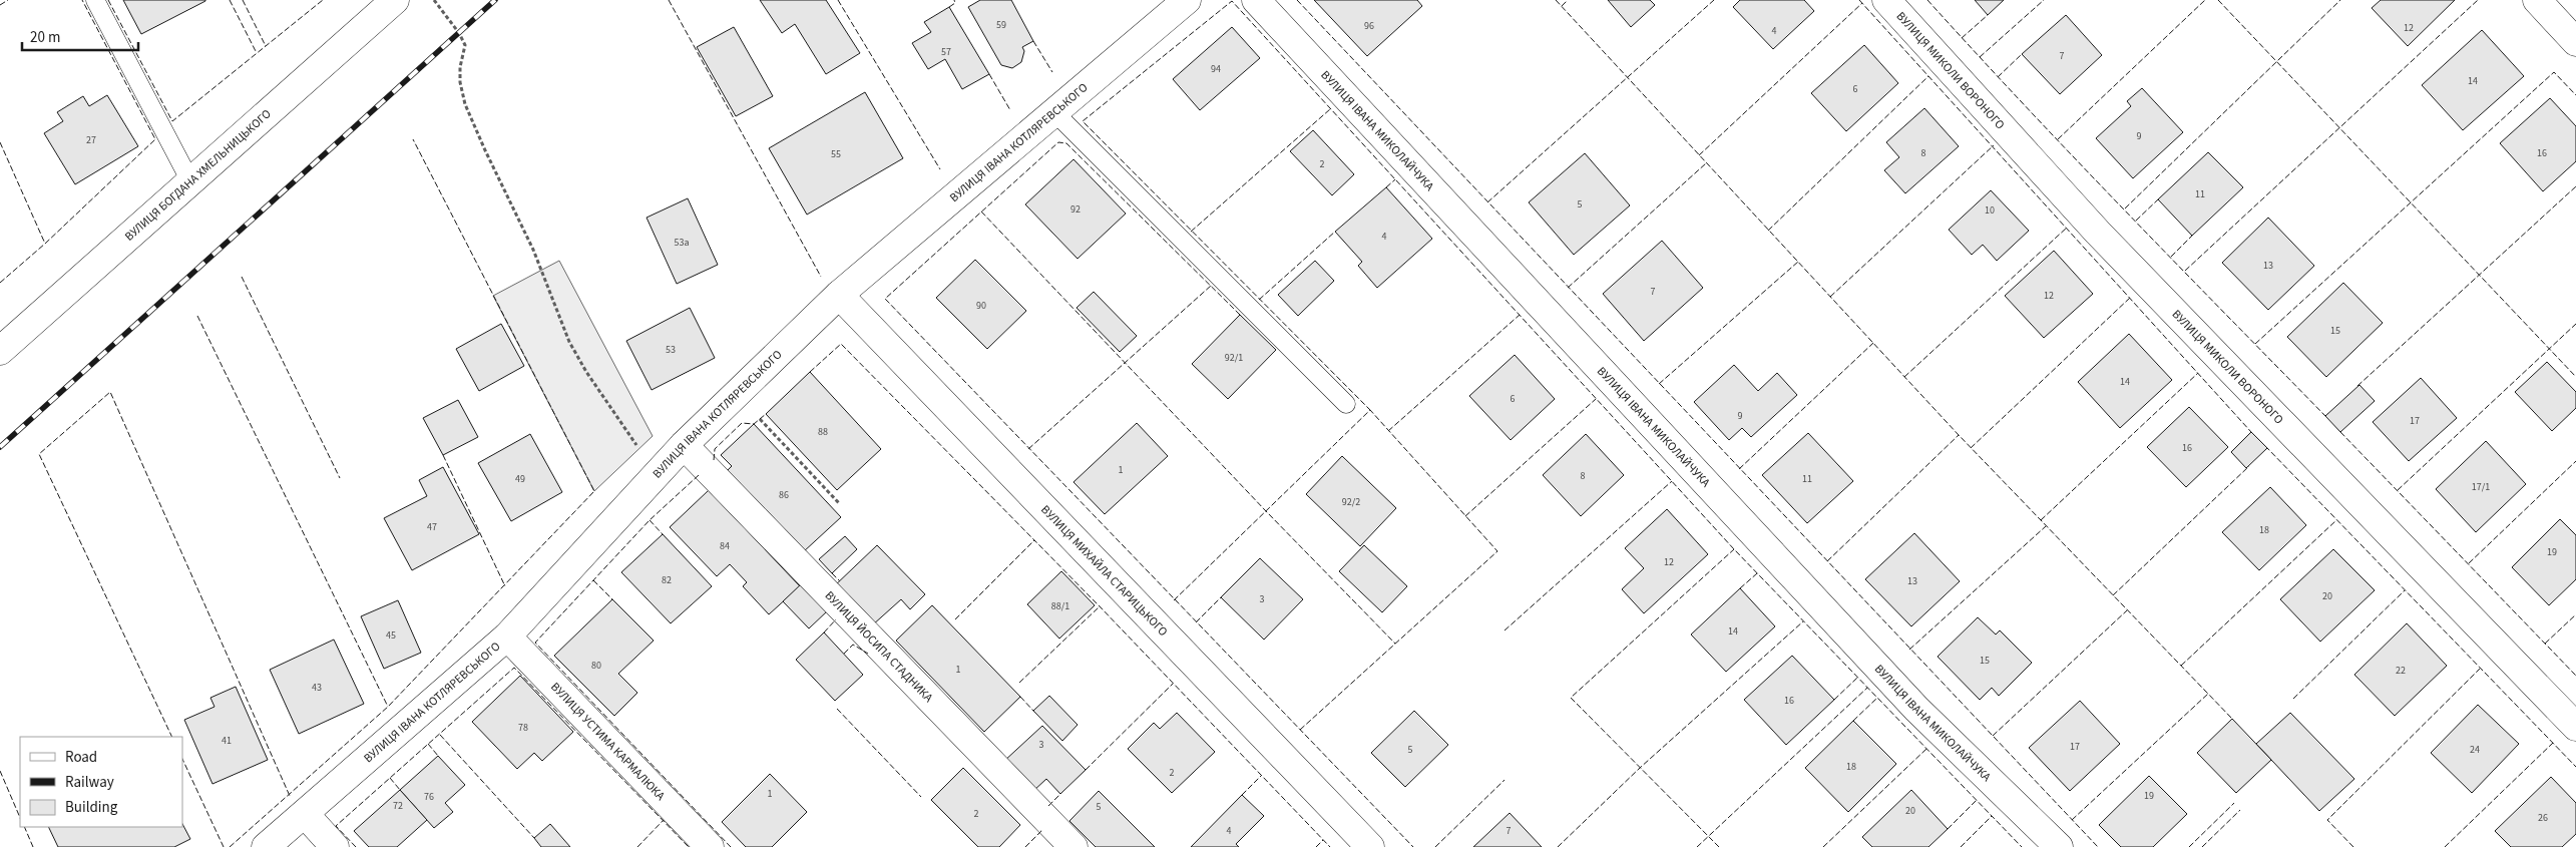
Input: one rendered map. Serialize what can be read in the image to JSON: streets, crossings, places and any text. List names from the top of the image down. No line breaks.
{"streets":{"street":["ВУЛИЦЯ МИКОЛИ ВОРОНОГО","ВУЛИЦЯ ІВАНА МИКОЛАЙЧУКА","ВУЛИЦЯ ІВАНА КОТЛЯРЕВСЬКОГО","ВУЛИЦЯ БОГДАНА ХМЕЛЬНИЦЬКОГО","ВУЛИЦЯ МИХАЙЛА СТАРИЦЬКОГО","ВУЛИЦЯ ЙОСИПА СТАДНИКА","ВУЛИЦЯ УСТИМА КАРМАЛЮКА"]},"crossings":[["ВУЛИЦЯ ІВАНА КОТЛЯРЕВСЬКОГО","ВУЛИЦЯ МИХАЙЛА СТАРИЦЬКОГО"],["ВУЛИЦЯ ІВАНА КОТЛЯРЕВСЬКОГО","ВУЛИЦЯ ЙОСИПА СТАДНИКА"],["ВУЛИЦЯ ІВАНА КОТЛЯРЕВСЬКОГО","ВУЛИЦЯ УСТИМА КАРМАЛЮКА"]],"house_numbers":["59","96","12","4","57","7","94","14","6","9","27","8","16","55","2","11","5","92","10","4","53а","13","7","12","90","15","53","92/1","14","6","9","17","88","16","1","8","49","11","17/1","86","92/2","47","18","84","19","12","82","13","20","3","88/1","14","45","15","80","1","22","43","16","78","41","3","17","5","24","18","2","1","19","76","72","5","20","2","26","4","7"],"legend":["Road","Railway","Building"],"scale_bar":"20 m"}
